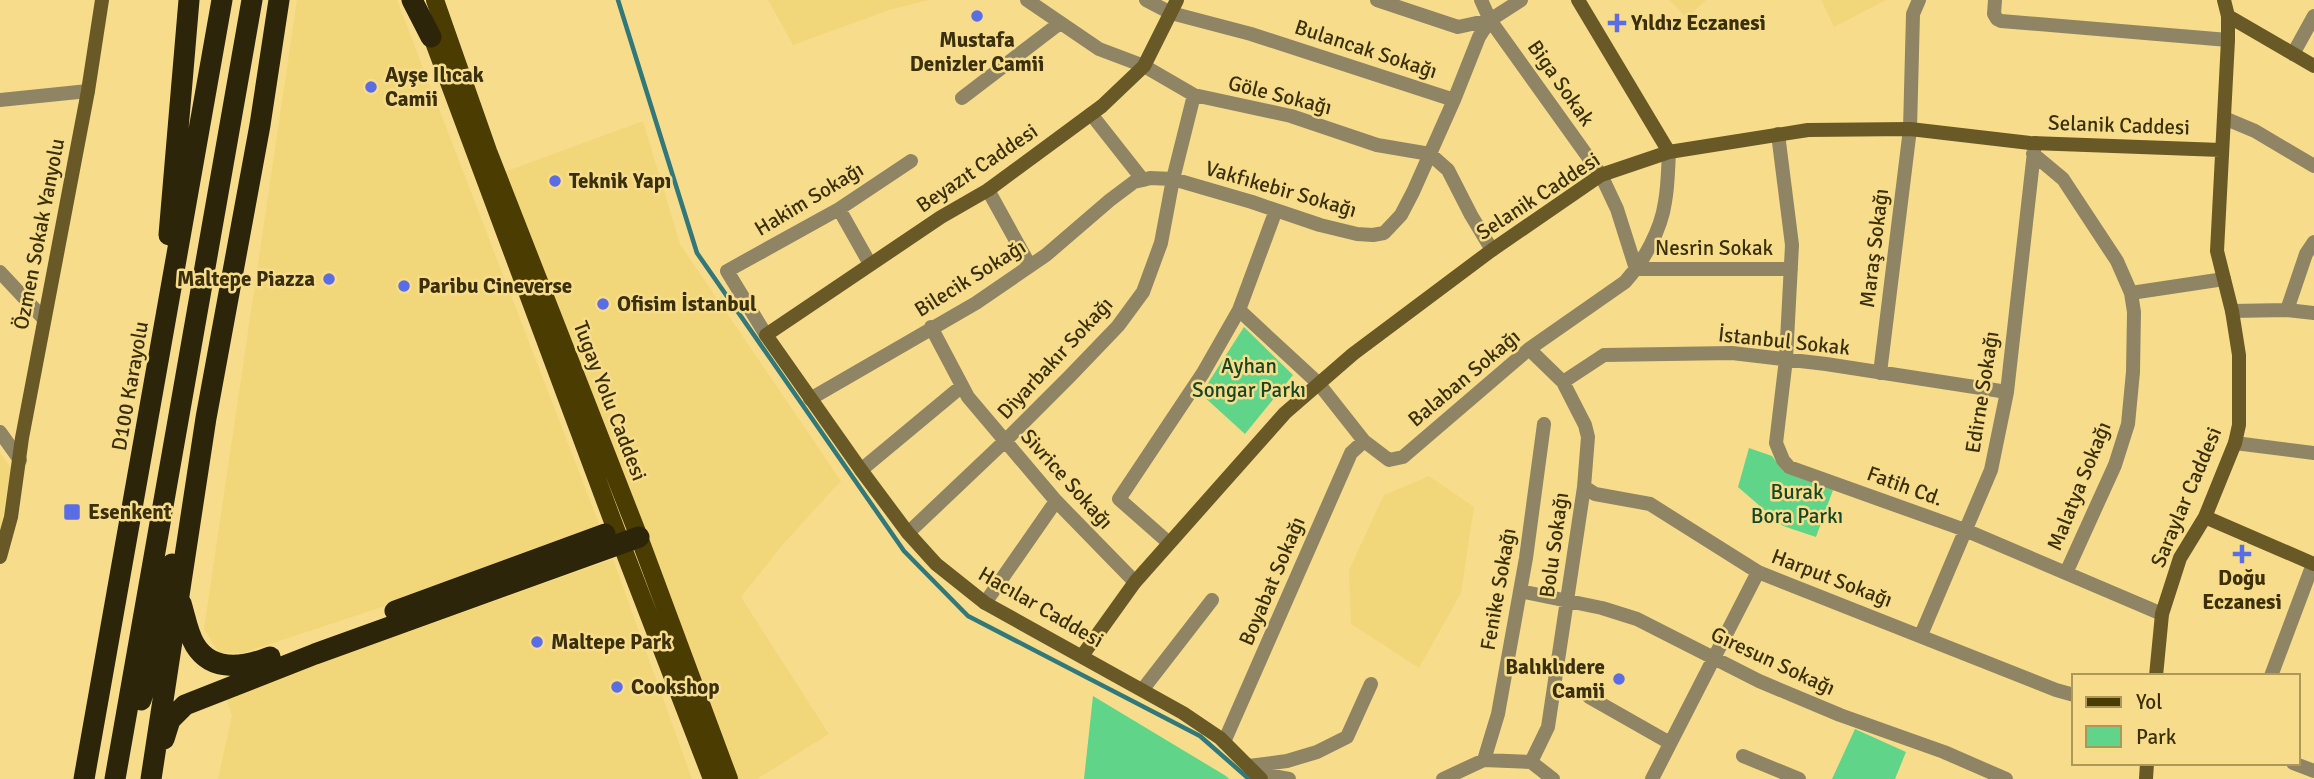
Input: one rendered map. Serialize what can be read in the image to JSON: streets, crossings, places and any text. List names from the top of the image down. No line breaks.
{"streets":{"highway":["D100 Karayolu"],"main road":["Tugay Yolu Caddesi"],"street":["Bulancak Sokağı","Biga Sokak","Göle Sokağı","Selanik Caddesi","Beyazıt Caddesi","Vakfıkebir Sokağı","Hakim Sokağı","Özmen Sokak Yanyolu","Nesrin Sokak","Maraş Sokağı","Bilecik Sokağı","İstanbul Sokak","Diyarbakır Sokağı","Balaban Sokağı","Edirne Sokağı","Sivrice Sokağı","Fatih Cd.","Malatya Sokağı","Saraylar Caddesi","Bolu Sokağı","Harput Sokağı","Boyabat Sokağı","Fenike Sokağı","Hacılar Caddesi","Gıresun Sokağı"]},"crossings":[["Bulancak Sokağı","Beyazıt Caddesi"],["Bulancak Sokağı","Vakfıkebir Sokağı"],["Biga Sokak","Selanik Caddesi"],["Biga Sokak","Vakfıkebir Sokağı"],["Biga Sokak","Nesrin Sokak"],["Biga Sokak","Balaban Sokağı"],["Göle Sokağı","Beyazıt Caddesi"],["Göle Sokağı","Vakfıkebir Sokağı"],["Göle Sokağı","Diyarbakır Sokağı"],["Selanik Caddesi","Maraş Sokağı"],["Selanik Caddesi","Balaban Sokağı"],["Selanik Caddesi","Edirne Sokağı"],["Selanik Caddesi","Sivrice Sokağı"],["Selanik Caddesi","Fatih Cd."],["Selanik Caddesi","Malatya Sokağı"],["Selanik Caddesi","Saraylar Caddesi"],["Selanik Caddesi","Hacılar Caddesi"],["Beyazıt Caddesi","Hacılar Caddesi"],["Vakfıkebir Sokağı","Bilecik Sokağı"],["Vakfıkebir Sokağı","Diyarbakır Sokağı"],["Hakim Sokağı","Hacılar Caddesi"],["Nesrin Sokak","Balaban Sokağı"],["Nesrin Sokak","Fatih Cd."],["Maraş Sokağı","İstanbul Sokak"],["Bilecik Sokağı","Sivrice Sokağı"],["Bilecik Sokağı","Hacılar Caddesi"],["İstanbul Sokak","Edirne Sokağı"],["İstanbul Sokak","Fatih Cd."],["İstanbul Sokak","Bolu Sokağı"],["Diyarbakır Sokağı","Sivrice Sokağı"],["Diyarbakır Sokağı","Hacılar Caddesi"],["Balaban Sokağı","Bolu Sokağı"],["Balaban Sokağı","Boyabat Sokağı"],["Edirne Sokağı","Fatih Cd."],["Edirne Sokağı","Malatya Sokağı"],["Edirne Sokağı","Harput Sokağı"],["Fatih Cd.","Malatya Sokağı"],["Fatih Cd.","Saraylar Caddesi"],["Bolu Sokağı","Harput Sokağı"],["Bolu Sokağı","Gıresun Sokağı"],["Boyabat Sokağı","Hacılar Caddesi"],["Fenike Sokağı","Gıresun Sokağı"]],"parks":["Ayhan Songar Parkı","Burak Bora Parkı"],"places":{"other":["Mustafa Denizler Camii","Ayşe Ilıcak Camii","Teknik Yapı","Maltepe Piazza","Paribu Cineverse","Ofisim İstanbul","Maltepe Park","Balıklıdere Camii","Cookshop"],"health":["Yıldız Eczanesi","Doğu Eczanesi"],"transit":["Esenkent"]},"legend":["Yol","Park"]}
